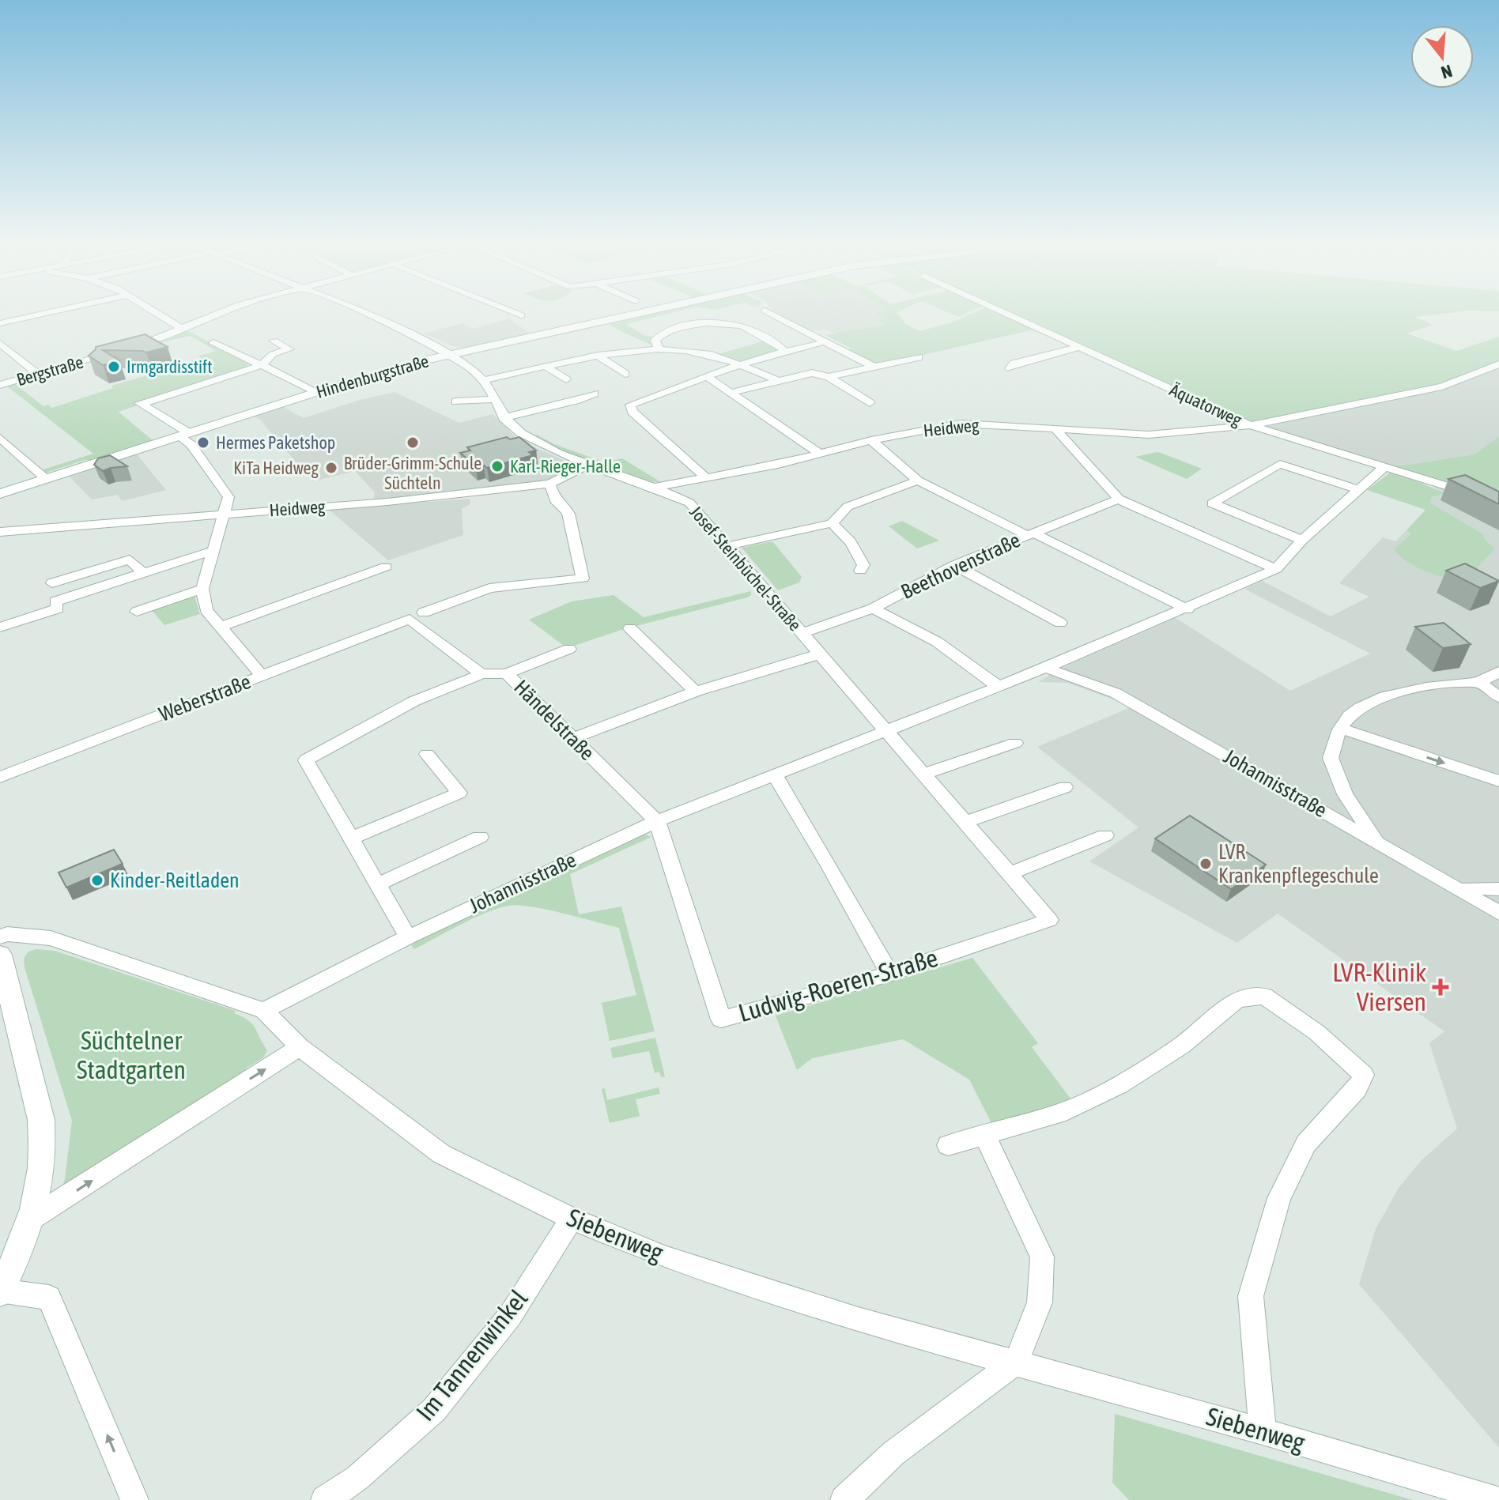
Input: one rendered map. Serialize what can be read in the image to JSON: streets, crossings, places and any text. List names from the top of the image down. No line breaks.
{"streets":{"main road":["Hindenburgstraße"],"street":["Bergstraße","Äquatorweg","Heidweg","Beethovenstraße","Josef-Steinbüchel-Straße","Weberstraße","Händelstraße","Johannisstraße","Ludwig-Roeren-Straße","Siebenweg","Im Tannenwinkel"]},"crossings":[["Äquatorweg","Heidweg"],["Äquatorweg","Johannisstraße"],["Heidweg","Josef-Steinbüchel-Straße"],["Heidweg","Weberstraße"],["Beethovenstraße","Josef-Steinbüchel-Straße"],["Josef-Steinbüchel-Straße","Johannisstraße"],["Josef-Steinbüchel-Straße","Ludwig-Roeren-Straße"],["Händelstraße","Johannisstraße"],["Händelstraße","Ludwig-Roeren-Straße"],["Johannisstraße","Ludwig-Roeren-Straße"],["Johannisstraße","Siebenweg"],["Siebenweg","Im Tannenwinkel"]],"parks":["Süchtelner Stadtgarten"],"places":{"other":["Irmgardisstift","Hermes Paketshop","Brüder-Grimm-Schule Süchteln","Karl-Rieger-Halle","KiTa Heidweg","LVR Krankenpflegeschule","Kinder-Reitladen"],"health":["LVR-Klinik Viersen"]},"north":"bottom"}
